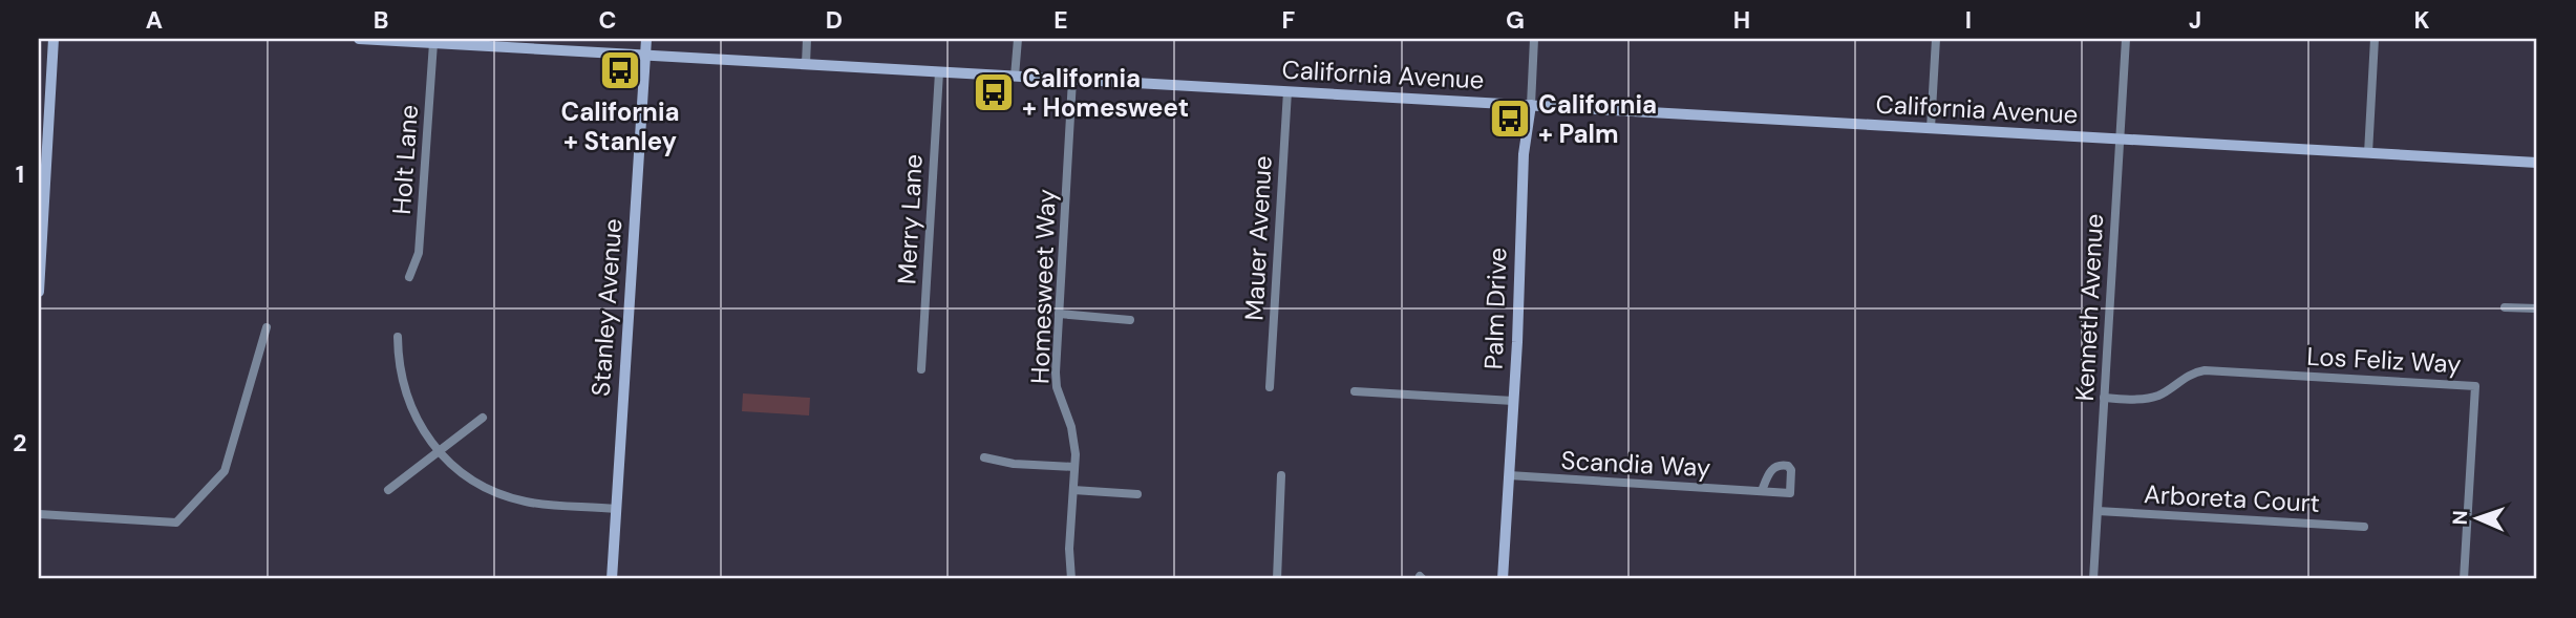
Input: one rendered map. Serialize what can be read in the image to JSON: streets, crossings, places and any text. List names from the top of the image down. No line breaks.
{"streets":{"street":["California Avenue","Holt Lane","Merry Lane","Mauer Avenue","Homesweet Way","Stanley Avenue","Kenneth Avenue","Palm Drive","Los Feliz Way","Scandia Way","Arboreta Court"]},"crossings":[["California Avenue","Holt Lane"],["California Avenue","Merry Lane"],["California Avenue","Mauer Avenue"],["California Avenue","Homesweet Way"],["California Avenue","Stanley Avenue"],["California Avenue","Kenneth Avenue"],["California Avenue","Palm Drive"],["Kenneth Avenue","Los Feliz Way"],["Kenneth Avenue","Arboreta Court"],["Palm Drive","Scandia Way"]],"places":{"bus stop":["California + Stanley","California + Homesweet","California + Palm"]},"north":"left","grid":{"columns":["A","B","C","D","E","F","G","H","I","J","K"],"rows":["1","2"]}}
